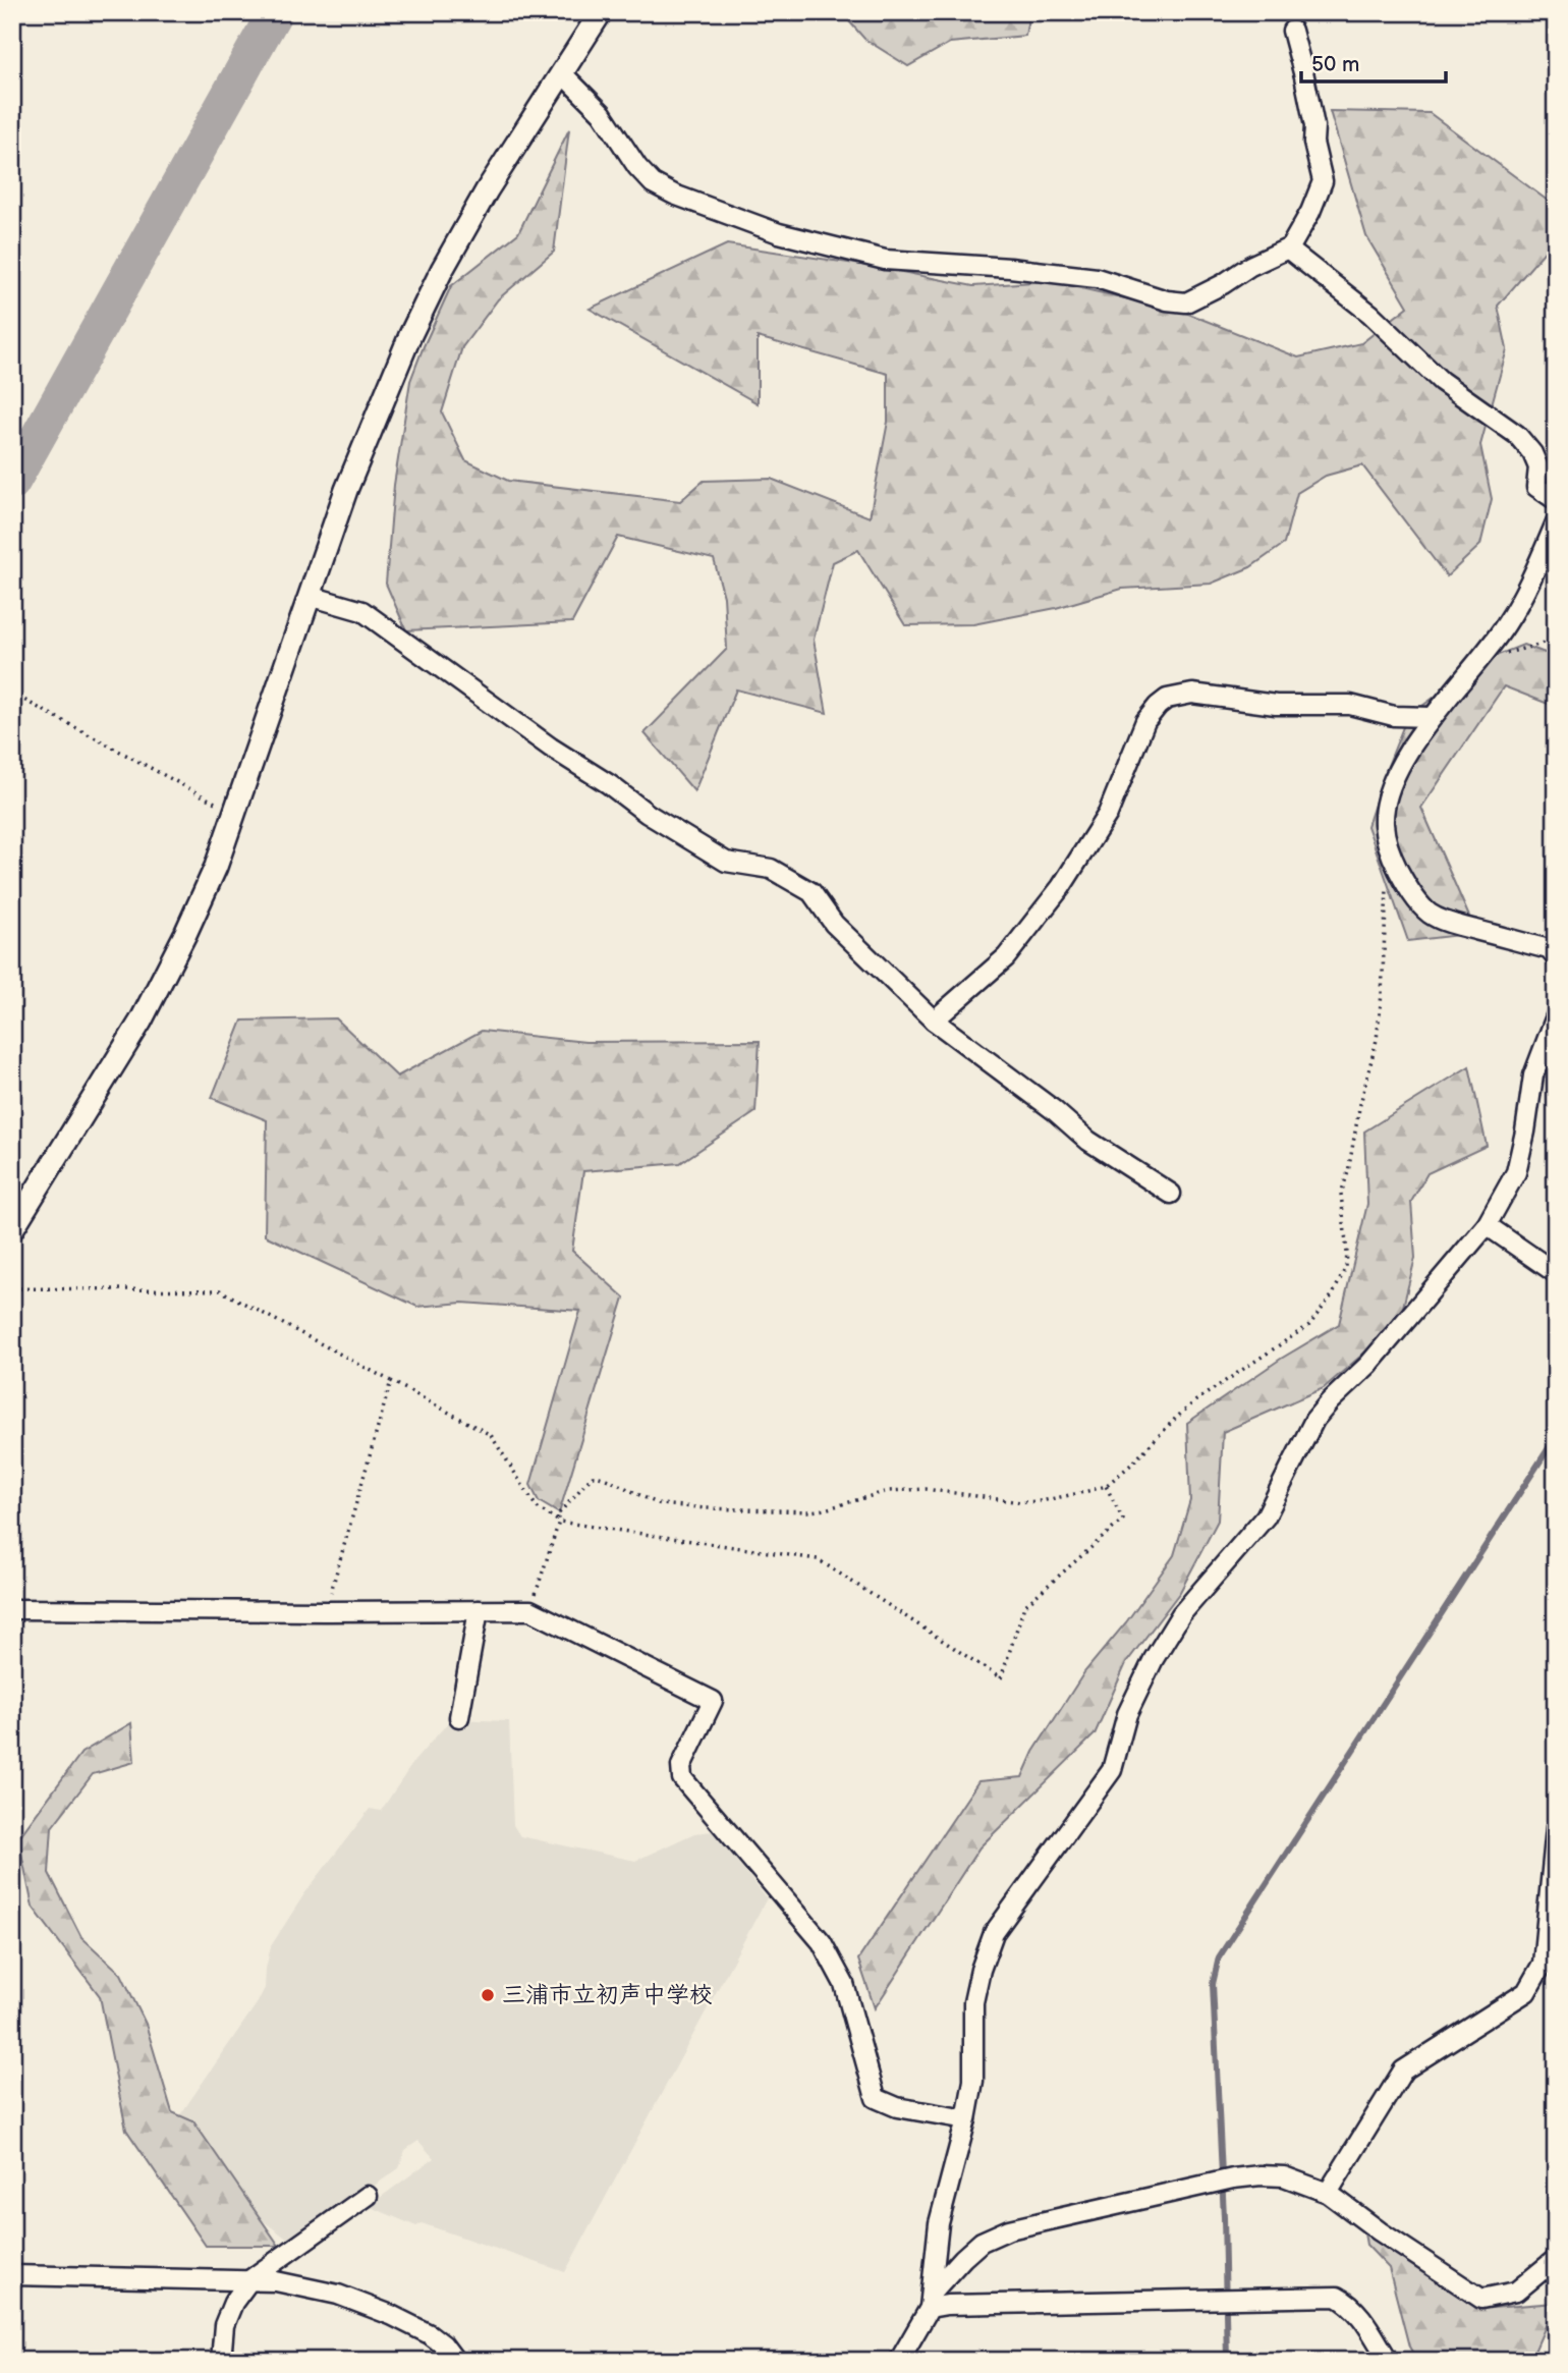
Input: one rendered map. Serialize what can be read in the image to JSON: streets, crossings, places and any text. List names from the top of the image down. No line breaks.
{"places":["三浦市立初声中学校"],"scale_bar":"50 m"}
